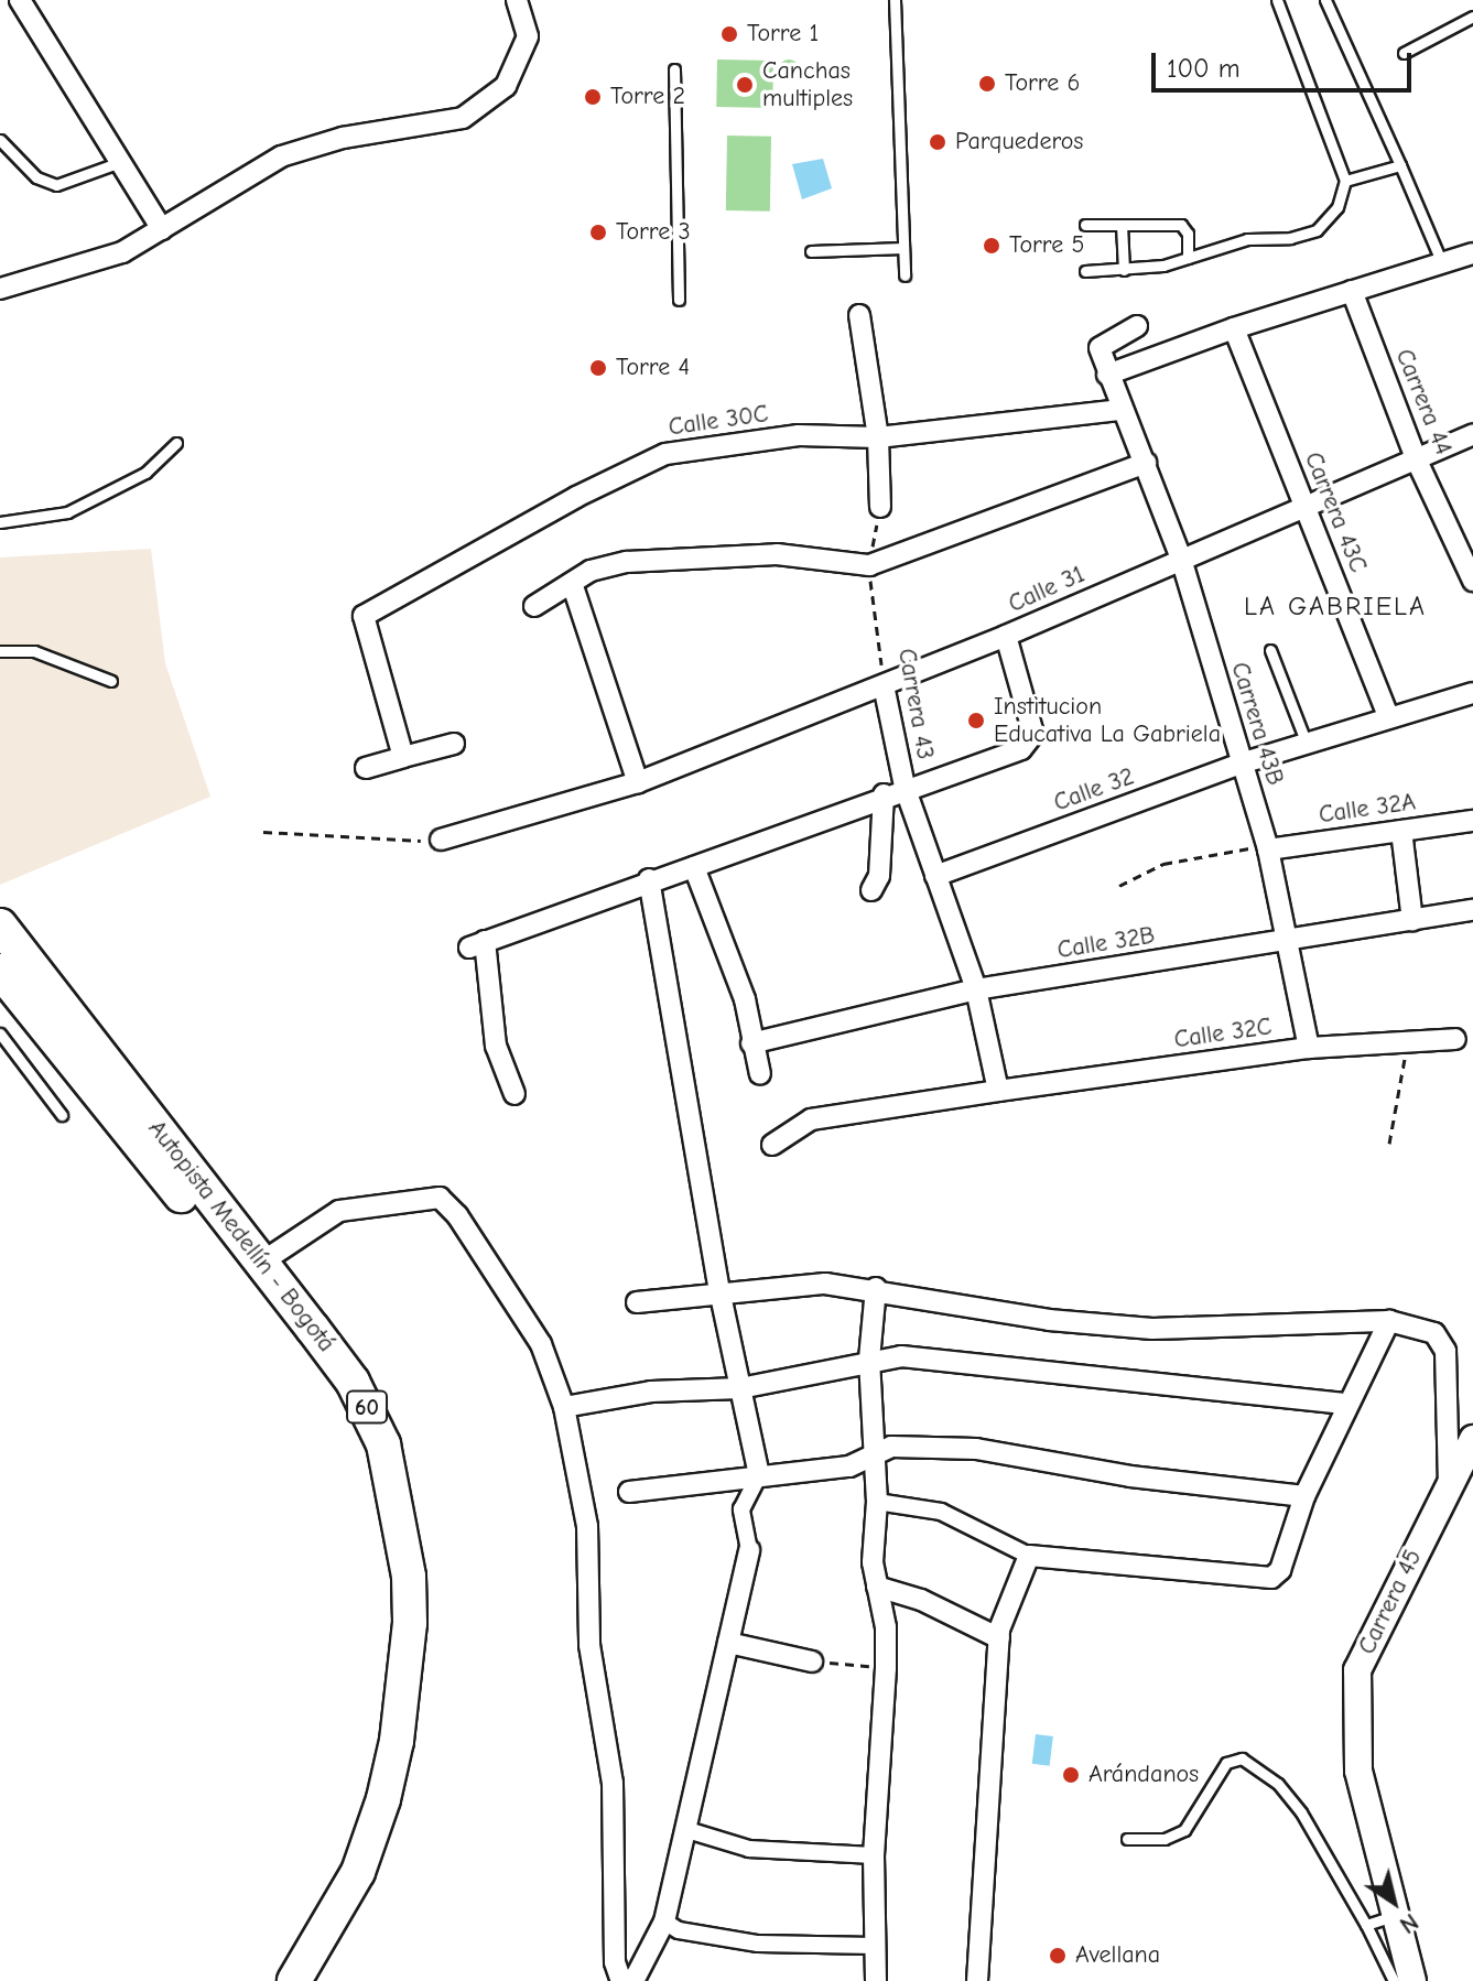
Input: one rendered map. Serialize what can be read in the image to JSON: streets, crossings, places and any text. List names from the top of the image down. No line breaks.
{"streets":{"highway":["Autopista Medellín - Bogotá","60"],"main road":["Carrera 45"],"street":["Carrera 44","Calle 30C","Carrera 43C","Calle 31","Carrera 43","Carrera 43B","Calle 32","Calle 32A","Calle 32B","Calle 32C"]},"crossings":[["Carrera 44","Calle 31"],["Calle 30C","Carrera 43B"],["Carrera 43C","Calle 31"],["Carrera 43C","Calle 32"],["Calle 31","Carrera 43"],["Calle 31","Carrera 43B"],["Carrera 43","Calle 32"],["Carrera 43","Calle 32B"],["Carrera 43","Calle 32C"],["Carrera 43B","Calle 32"],["Carrera 43B","Calle 32A"],["Carrera 43B","Calle 32B"],["Carrera 43B","Calle 32C"]],"districts":["LA GABRIELA"],"places":["Torre 1","Torre 6","Canchas multiples","Torre 2","Parquederos","Torre 3","Torre 5","Torre 4","Institucion Educativa La Gabriela","Arándanos","Avellana"],"scale_bar":"100 m","north":"bottom right"}
